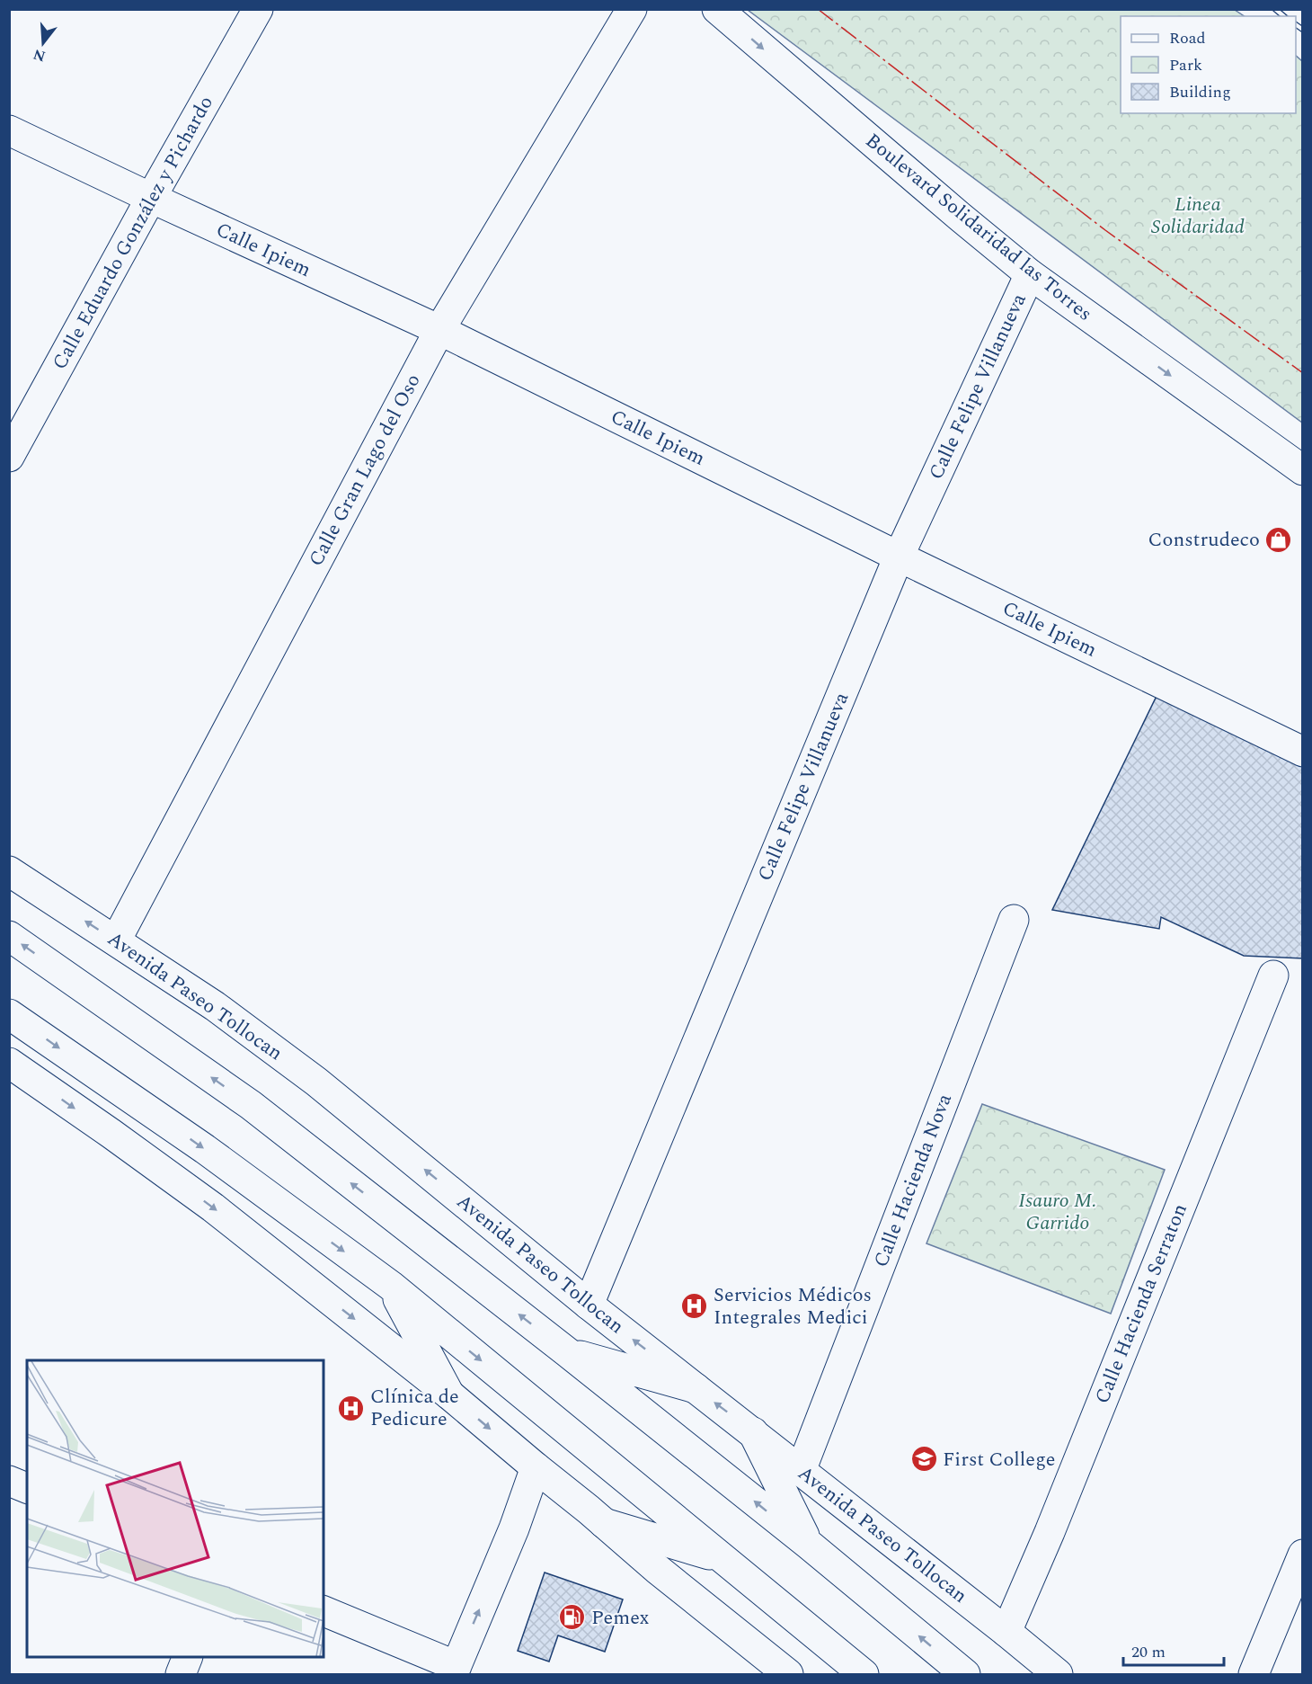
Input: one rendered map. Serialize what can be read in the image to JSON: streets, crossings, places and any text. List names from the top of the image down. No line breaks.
{"streets":{"main road":["Boulevard Solidaridad las Torres","Calle Eduardo González y Pichardo","Calle Ipiem","Calle Felipe Villanueva","Calle Gran Lago del Oso","Avenida Paseo Tollocan","Calle Hacienda Nova","Calle Hacienda Serraton"]},"crossings":[["Boulevard Solidaridad las Torres","Calle Felipe Villanueva"],["Calle Eduardo González y Pichardo","Calle Ipiem"],["Calle Ipiem","Calle Felipe Villanueva"],["Calle Ipiem","Calle Gran Lago del Oso"],["Calle Felipe Villanueva","Avenida Paseo Tollocan"],["Calle Gran Lago del Oso","Avenida Paseo Tollocan"],["Avenida Paseo Tollocan","Calle Hacienda Nova"],["Avenida Paseo Tollocan","Calle Hacienda Serraton"]],"one_way":["Boulevard Solidaridad las Torres"],"parks":["Linea Solidaridad","Isauro M. Garrido"],"places":{"shop":["Construdeco"],"hospital":["Servicios Médicos Integrales Medici","Clínica de Pedicure"],"school or university":["First College"],"fuel station":["Pemex"]},"legend":["Road","Park","Building"],"scale_bar":"20 m","north":"bottom"}
